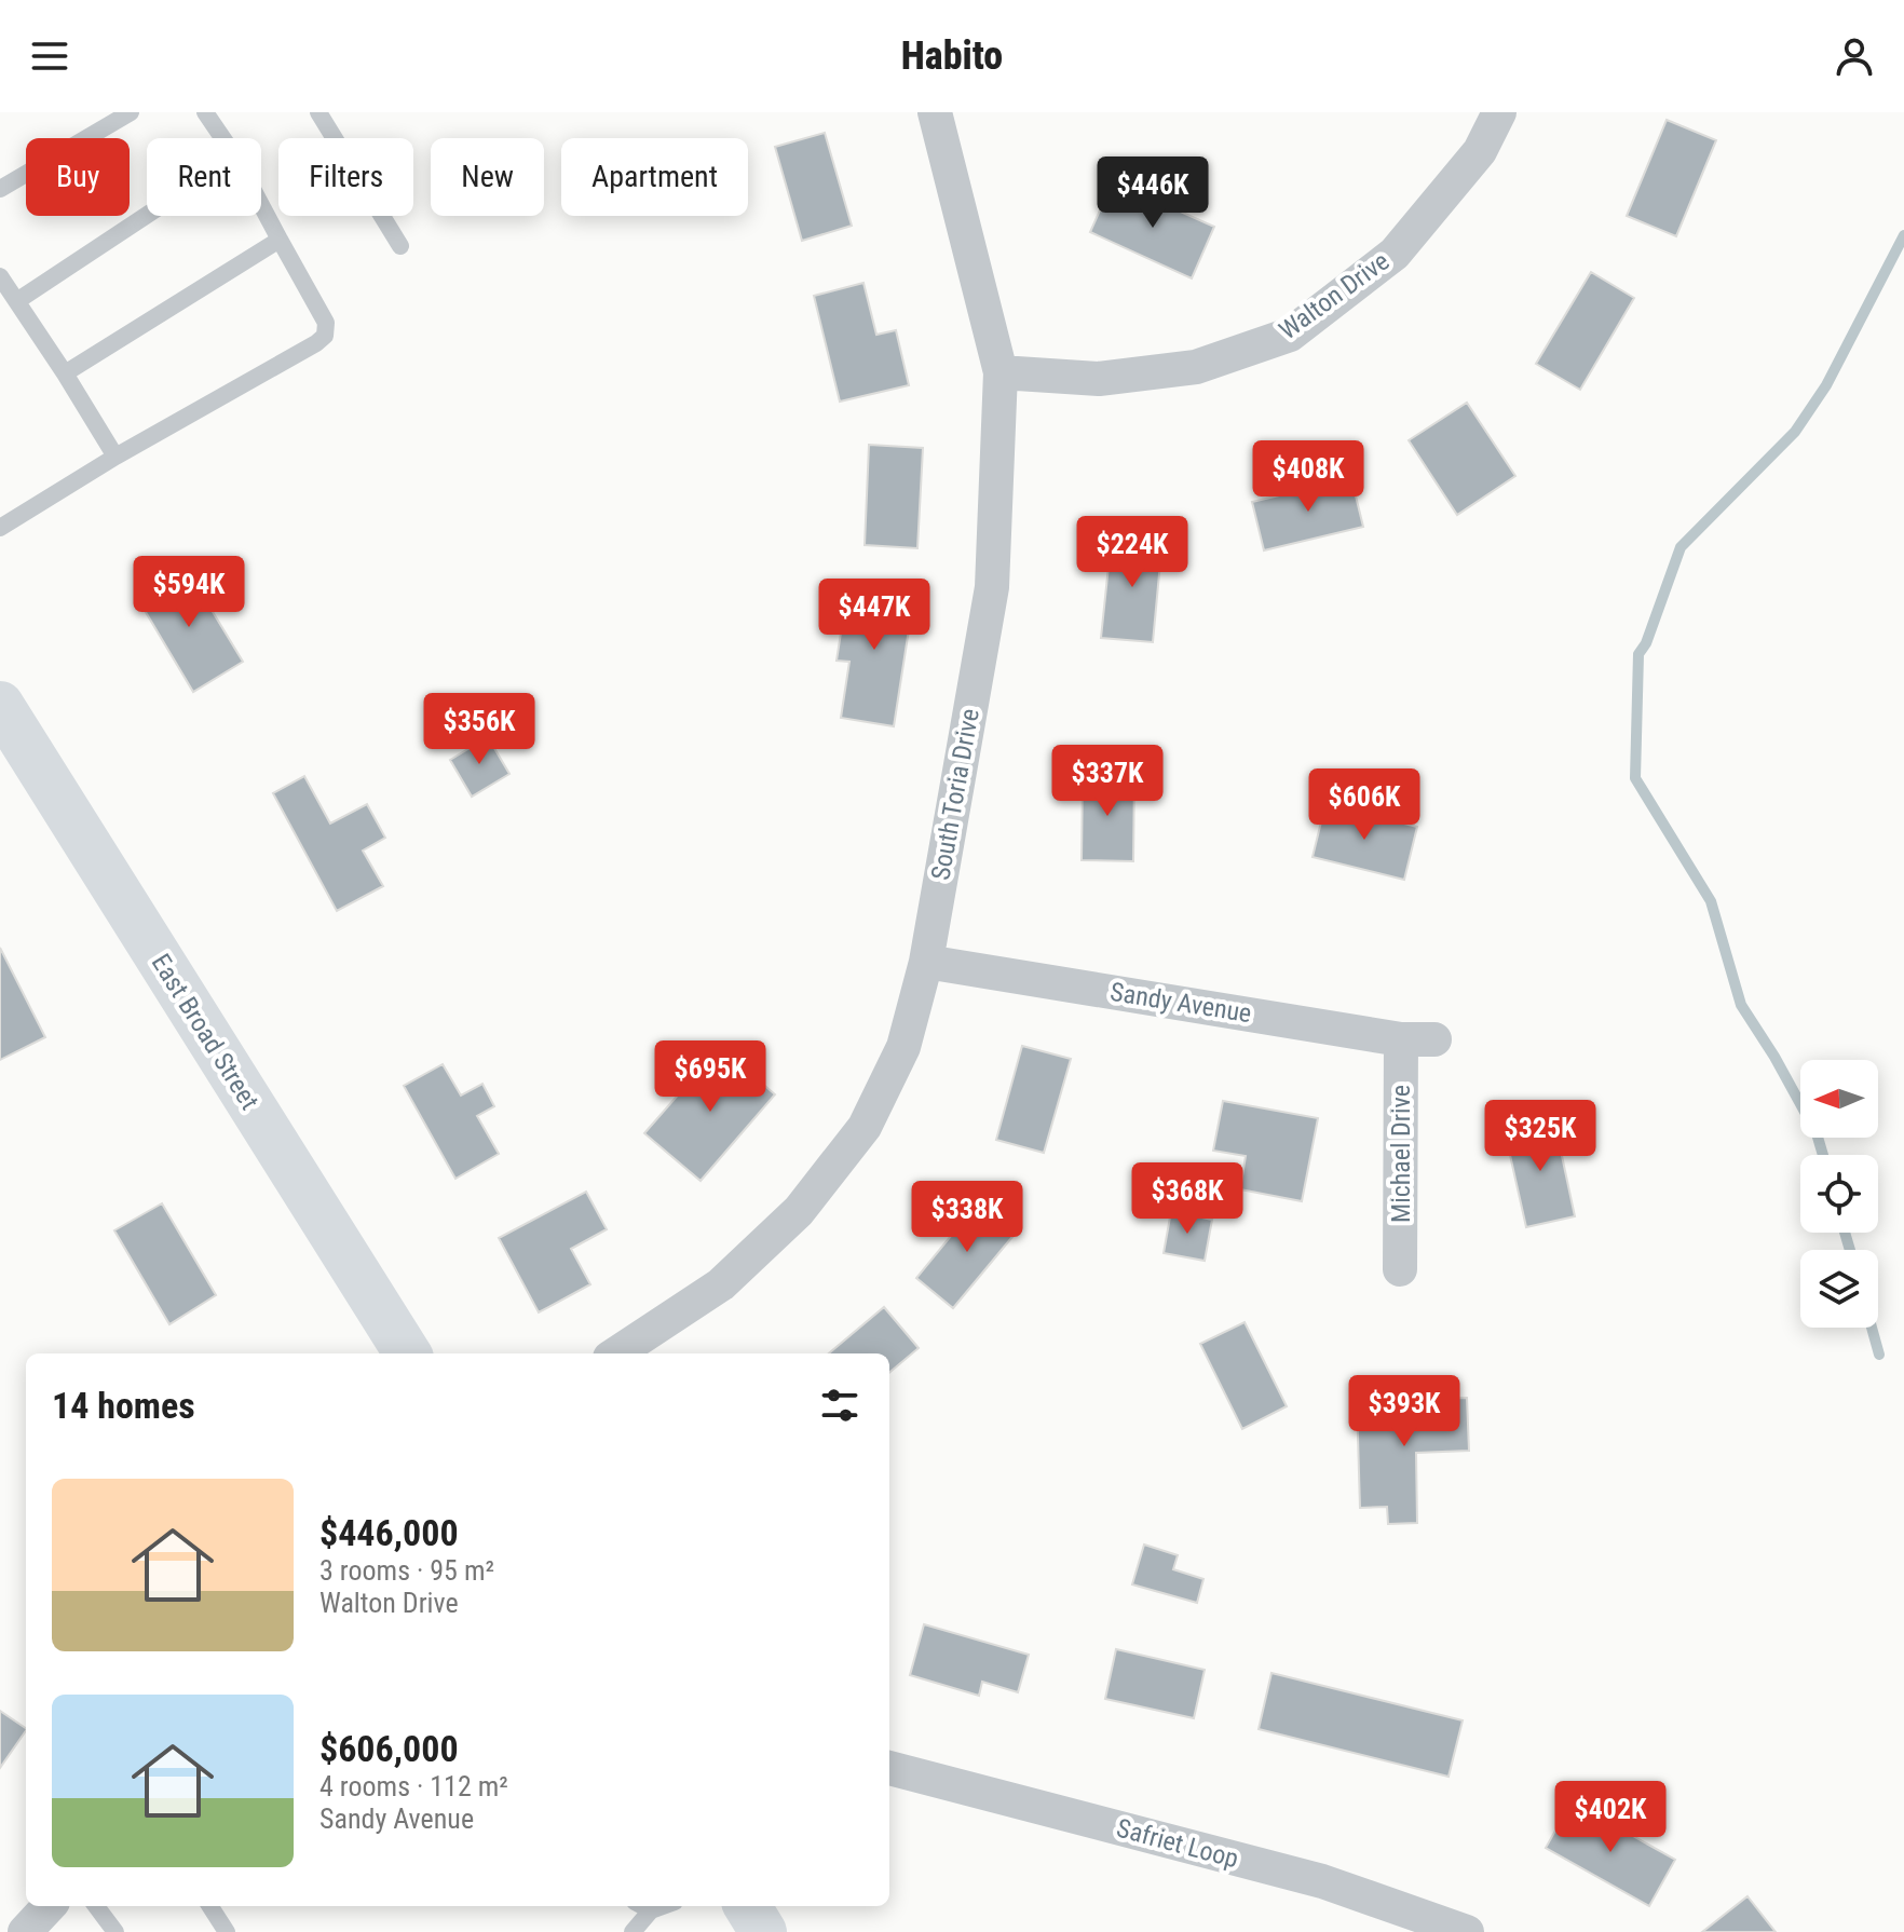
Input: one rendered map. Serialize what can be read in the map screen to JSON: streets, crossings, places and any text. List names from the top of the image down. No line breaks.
{"streets":{"main road":["East Broad Street"],"street":["Walton Drive","South Toria Drive","Sandy Avenue","Michael Drive","Safriet Loop"]},"crossings":[["Walton Drive","South Toria Drive"],["South Toria Drive","Sandy Avenue"],["Sandy Avenue","Michael Drive"]],"north":"left","page":{"header":"Habito","chip":["Buy","Rent","Filters","New","Apartment"],"price":["$446K","$408K","$224K","$594K","$447K","$356K","$337K","$606K","$695K","$325K","$368K","$338K","$393K","$402K"],"heading":"14 homes","list":[{"name":"$446,000","note":"3 rooms · 95 m² · Walton Drive"},{"name":"$606,000","note":"4 rooms · 112 m² · Sandy Avenue"}]}}
